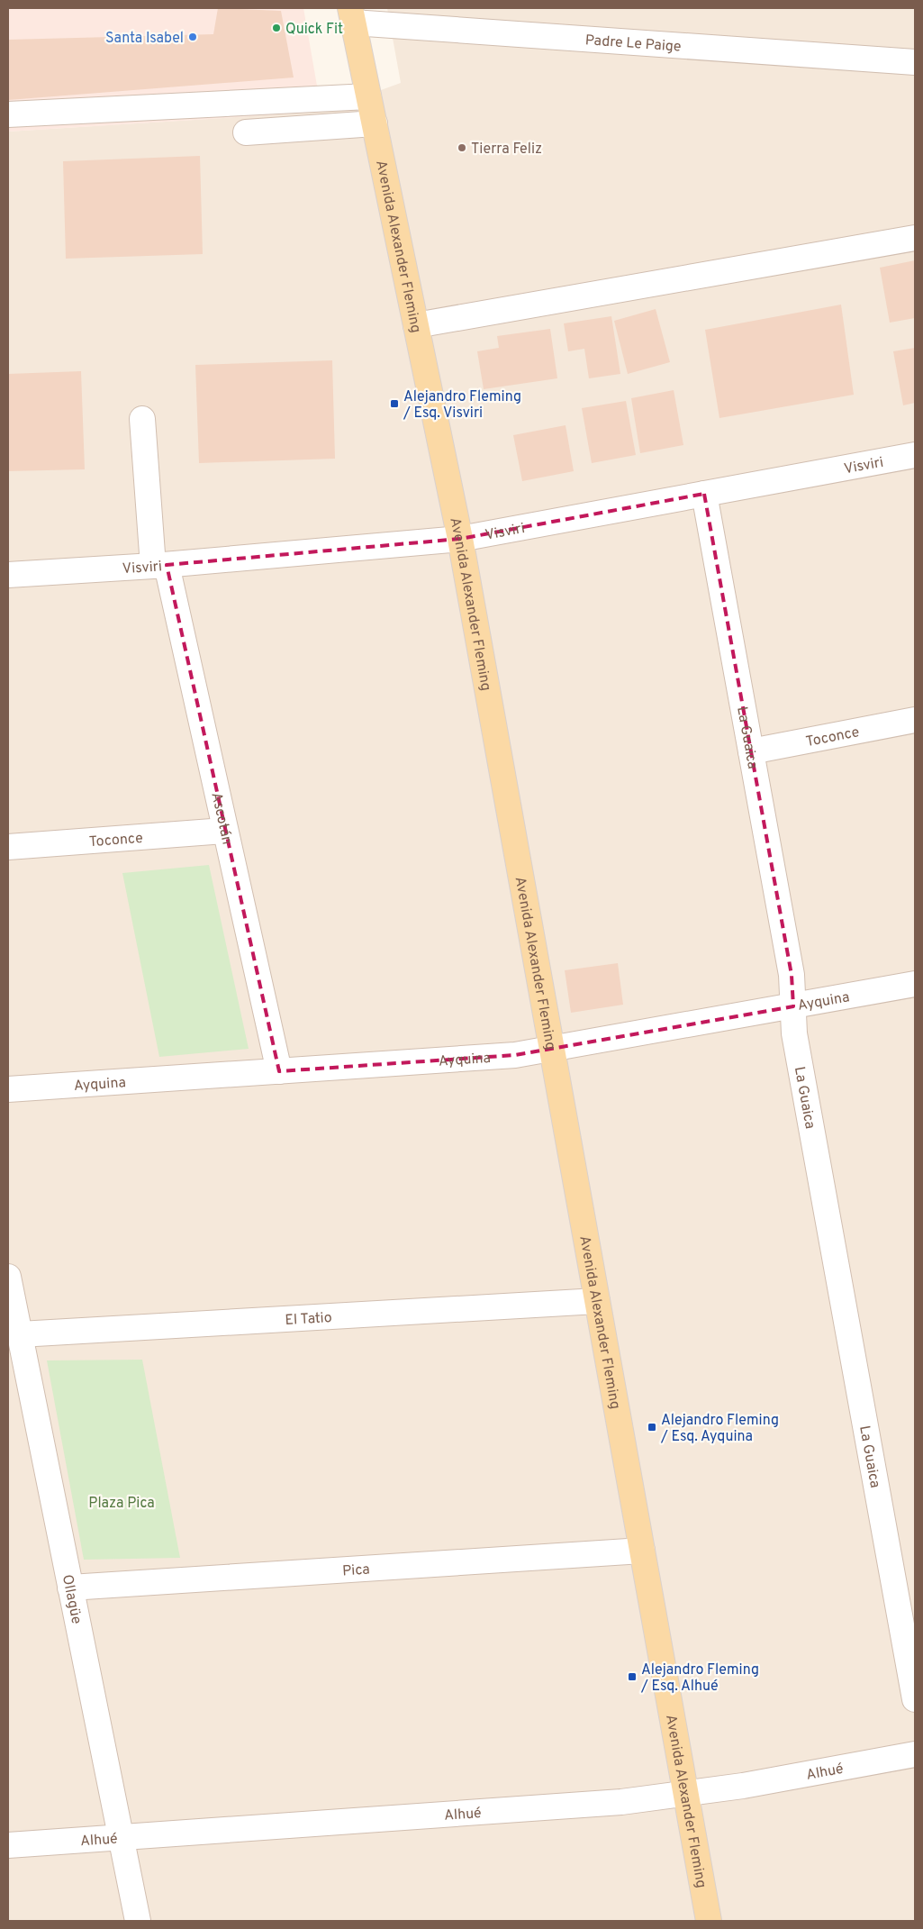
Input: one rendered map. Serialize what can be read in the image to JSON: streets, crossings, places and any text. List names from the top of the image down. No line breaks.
{"streets":{"main road":["Avenida Alexander Fleming"],"street":["Padre Le Paige","Visviri","Toconce","La Guaica","Ascotán","Ayquina","El Tatio","Pica","Ollagüe","Alhué"]},"crossings":[["Padre Le Paige","Avenida Alexander Fleming"],["Avenida Alexander Fleming","Visviri"],["Avenida Alexander Fleming","Ayquina"],["Avenida Alexander Fleming","El Tatio"],["Avenida Alexander Fleming","Pica"],["Avenida Alexander Fleming","Alhué"],["Visviri","La Guaica"],["Visviri","Ascotán"],["Toconce","La Guaica"],["Toconce","Ascotán"],["La Guaica","Ayquina"],["Ascotán","Ayquina"],["El Tatio","Ollagüe"],["Pica","Ollagüe"],["Ollagüe","Alhué"]],"parks":["Plaza Pica"],"places":{"other":["Quick Fit","Santa Isabel","Tierra Feliz"],"transit":["Alejandro Fleming / Esq. Visviri","Alejandro Fleming / Esq. Ayquina","Alejandro Fleming / Esq. Alhué"]}}
